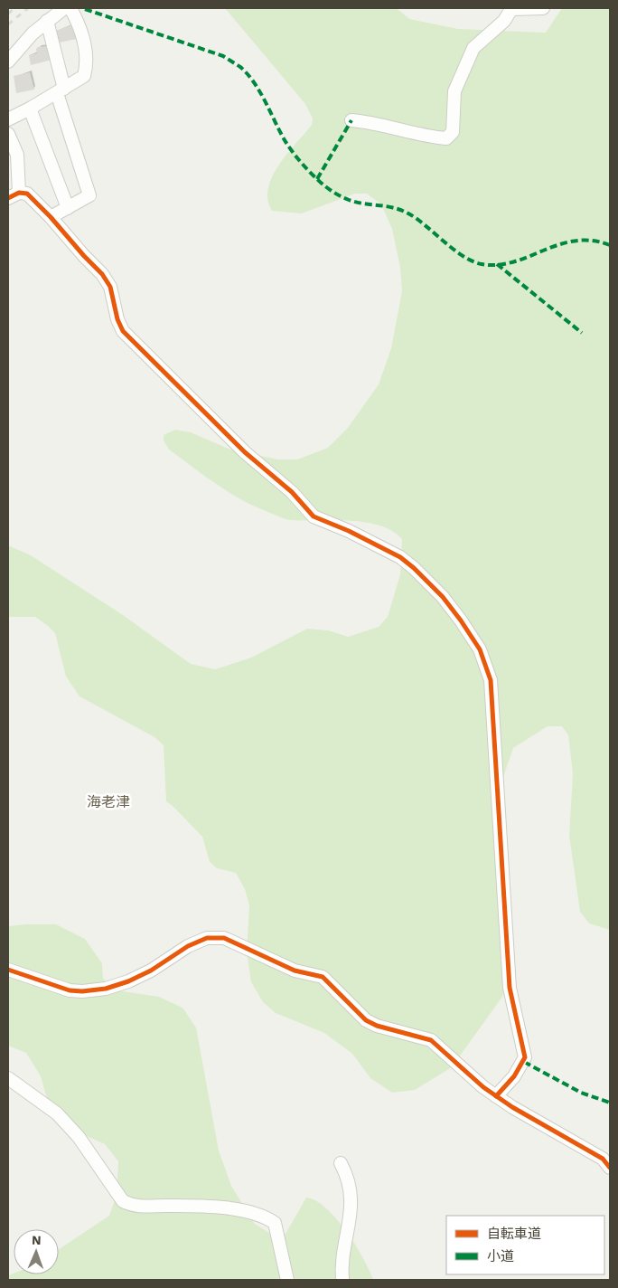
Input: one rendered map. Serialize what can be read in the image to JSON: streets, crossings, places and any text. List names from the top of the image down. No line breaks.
{"districts":["海老津"],"legend":["自転車道","小道"],"north":"top"}
